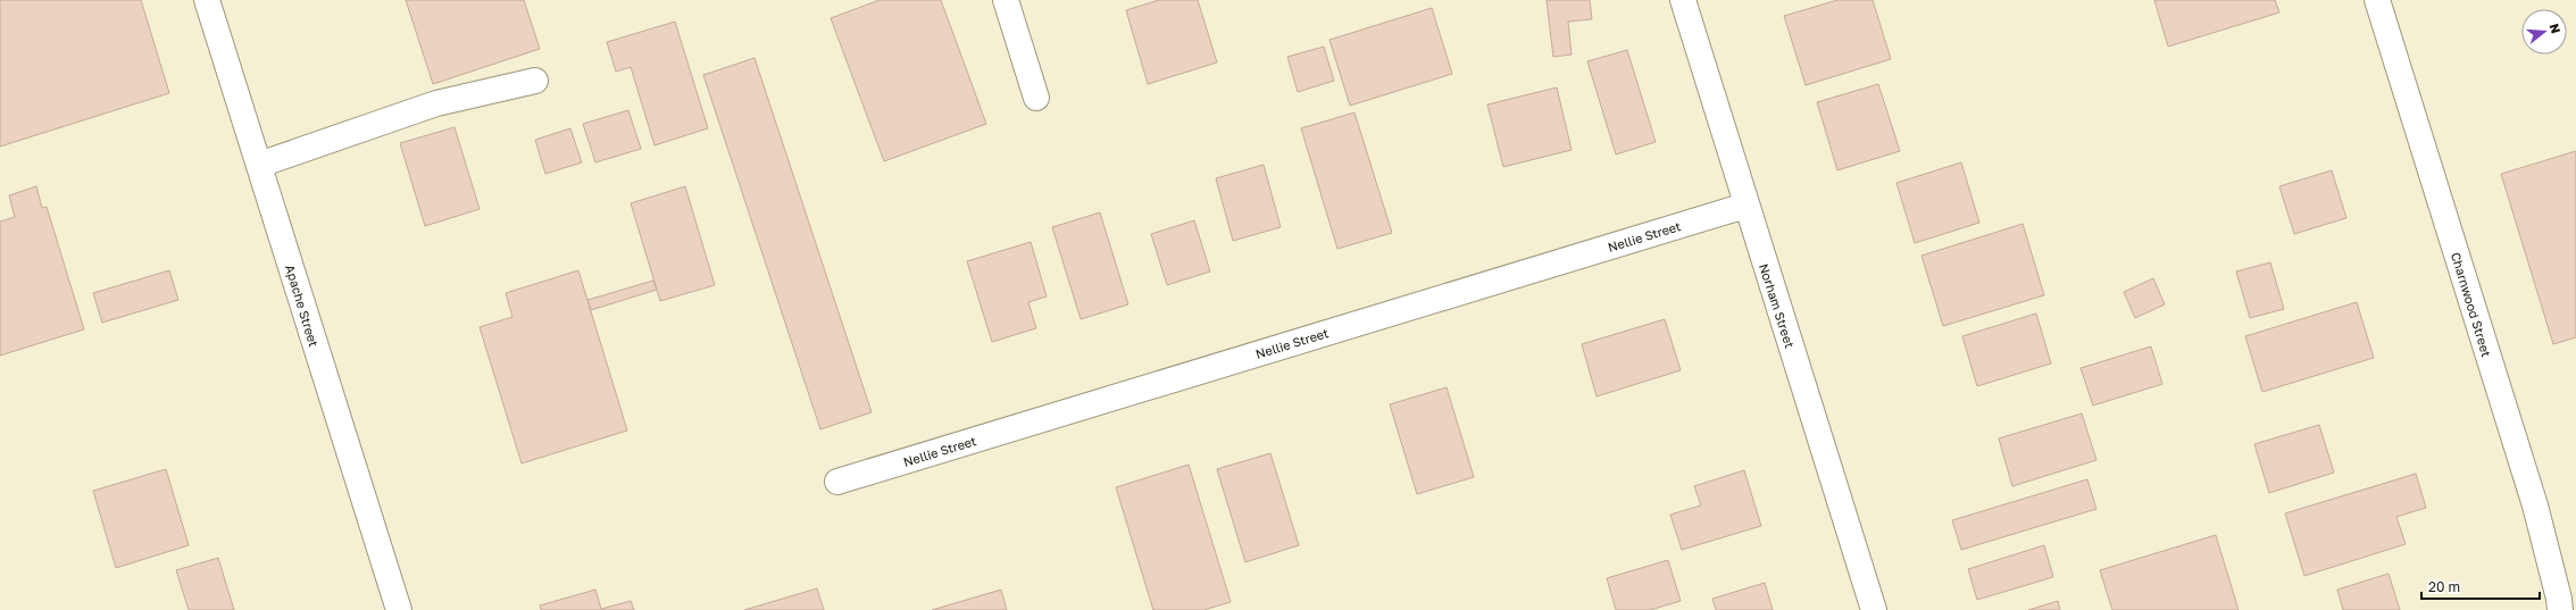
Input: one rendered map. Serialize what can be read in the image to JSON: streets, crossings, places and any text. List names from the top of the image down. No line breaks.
{"streets":{"street":["Nellie Street","Charnwood Street","Apache Street","Norham Street"]},"crossings":[["Nellie Street","Norham Street"]],"scale_bar":"20 m","north":"right"}
